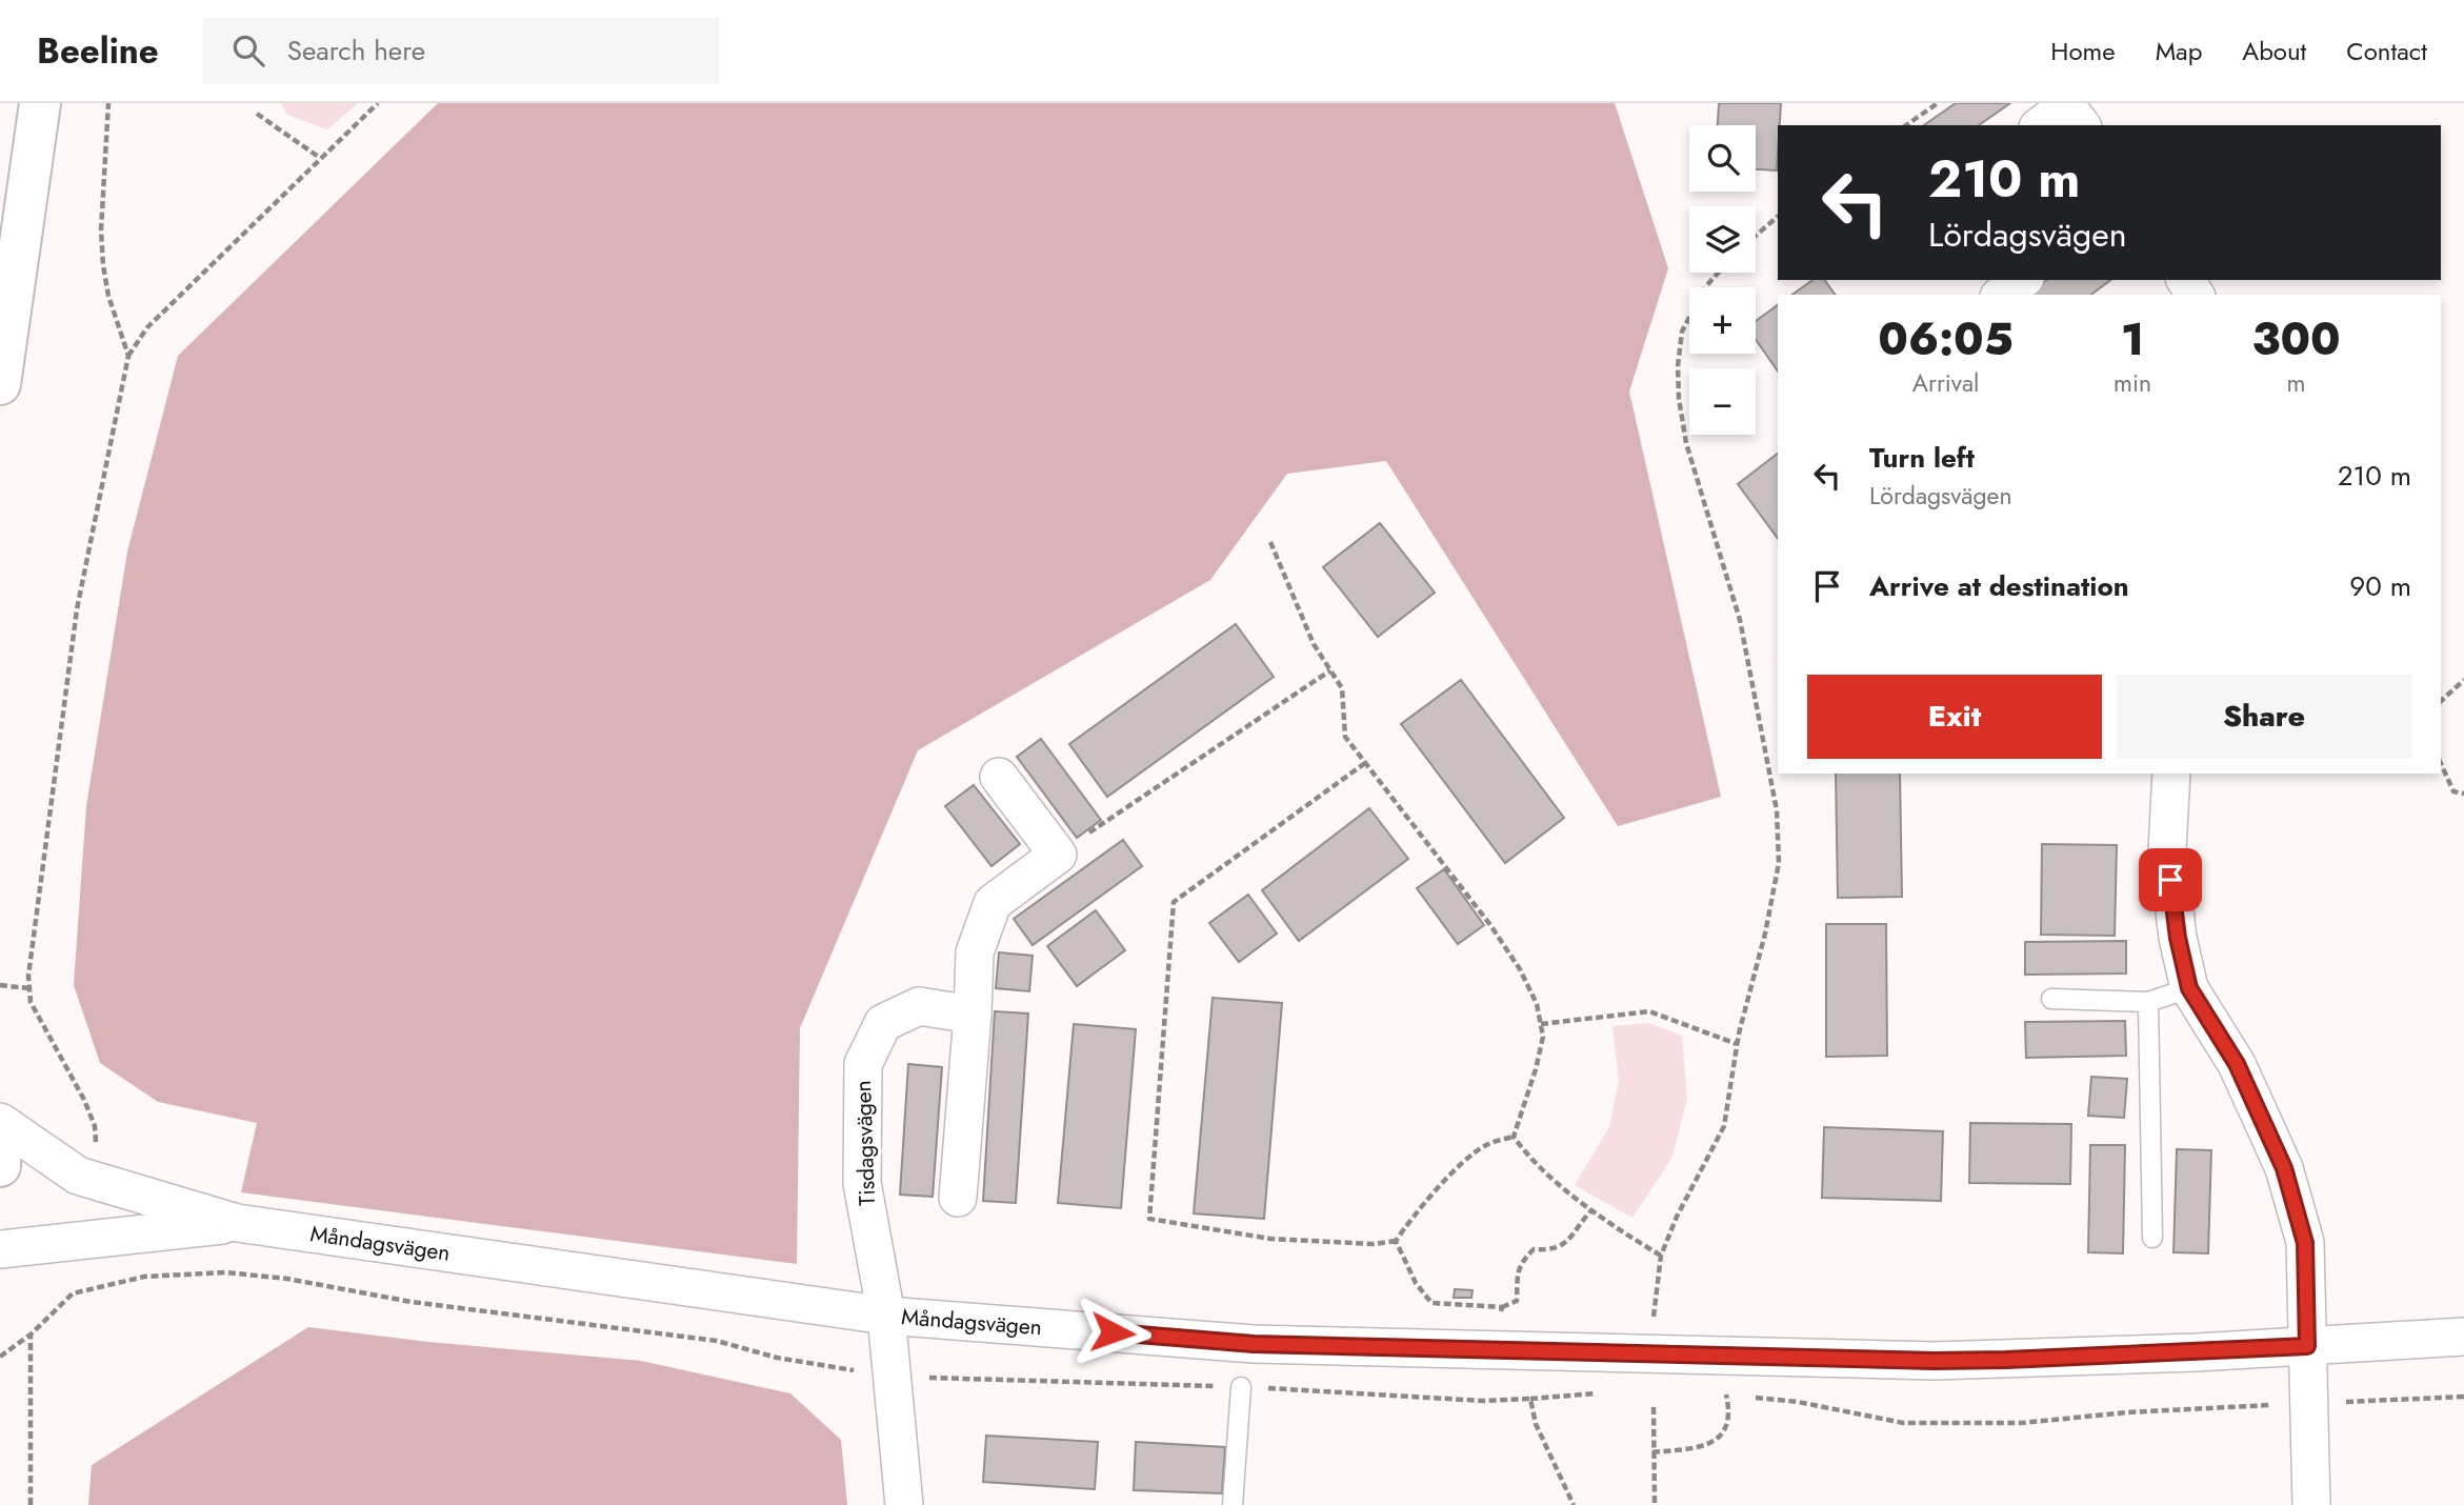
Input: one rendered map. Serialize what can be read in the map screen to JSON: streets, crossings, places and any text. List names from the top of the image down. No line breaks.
{"streets":{"street":["Tisdagsvägen","Måndagsvägen"]},"crossings":[["Tisdagsvägen","Måndagsvägen"]],"page":{"header":"Beeline","search":"Search here","nav":["Home","Map","About","Contact"],"map_buttons":["+","−"],"turn":["210 m","Lördagsvägen"],"eta":["06:05","Arrival","1","min","300","m"],"list":[{"name":"Turn left","note":"Lördagsvägen","value":"210 m"},{"name":"Arrive at destination","value":"90 m"}],"buttons":["Exit","Share"]}}
